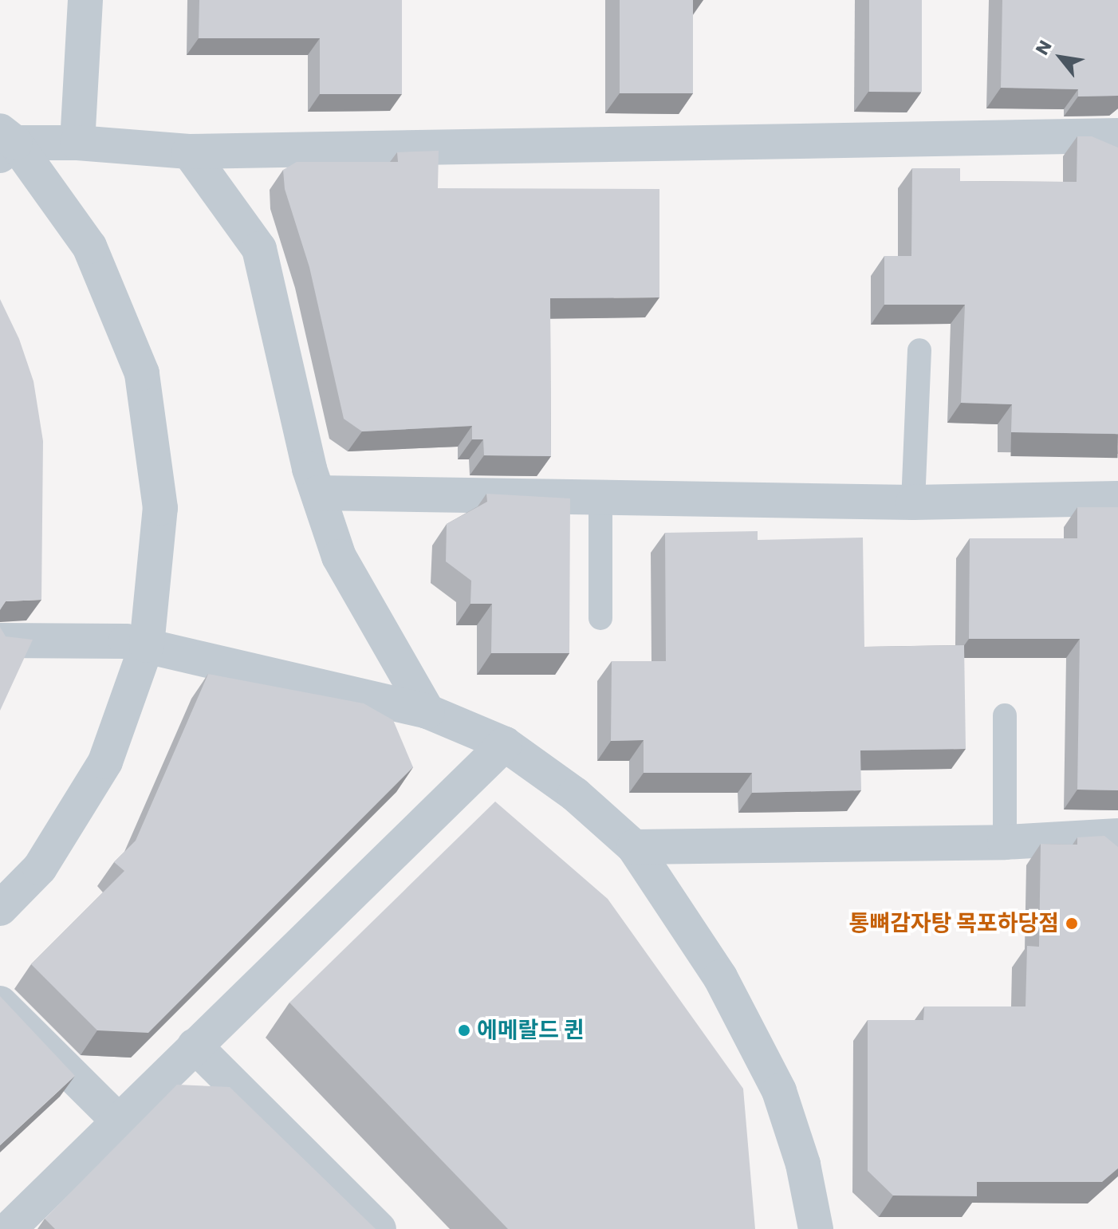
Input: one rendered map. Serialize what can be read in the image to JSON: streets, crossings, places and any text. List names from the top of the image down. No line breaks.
{"places":["통뼈감자탕 목포하당점","에메랄드 퀸"],"north":"top left"}
